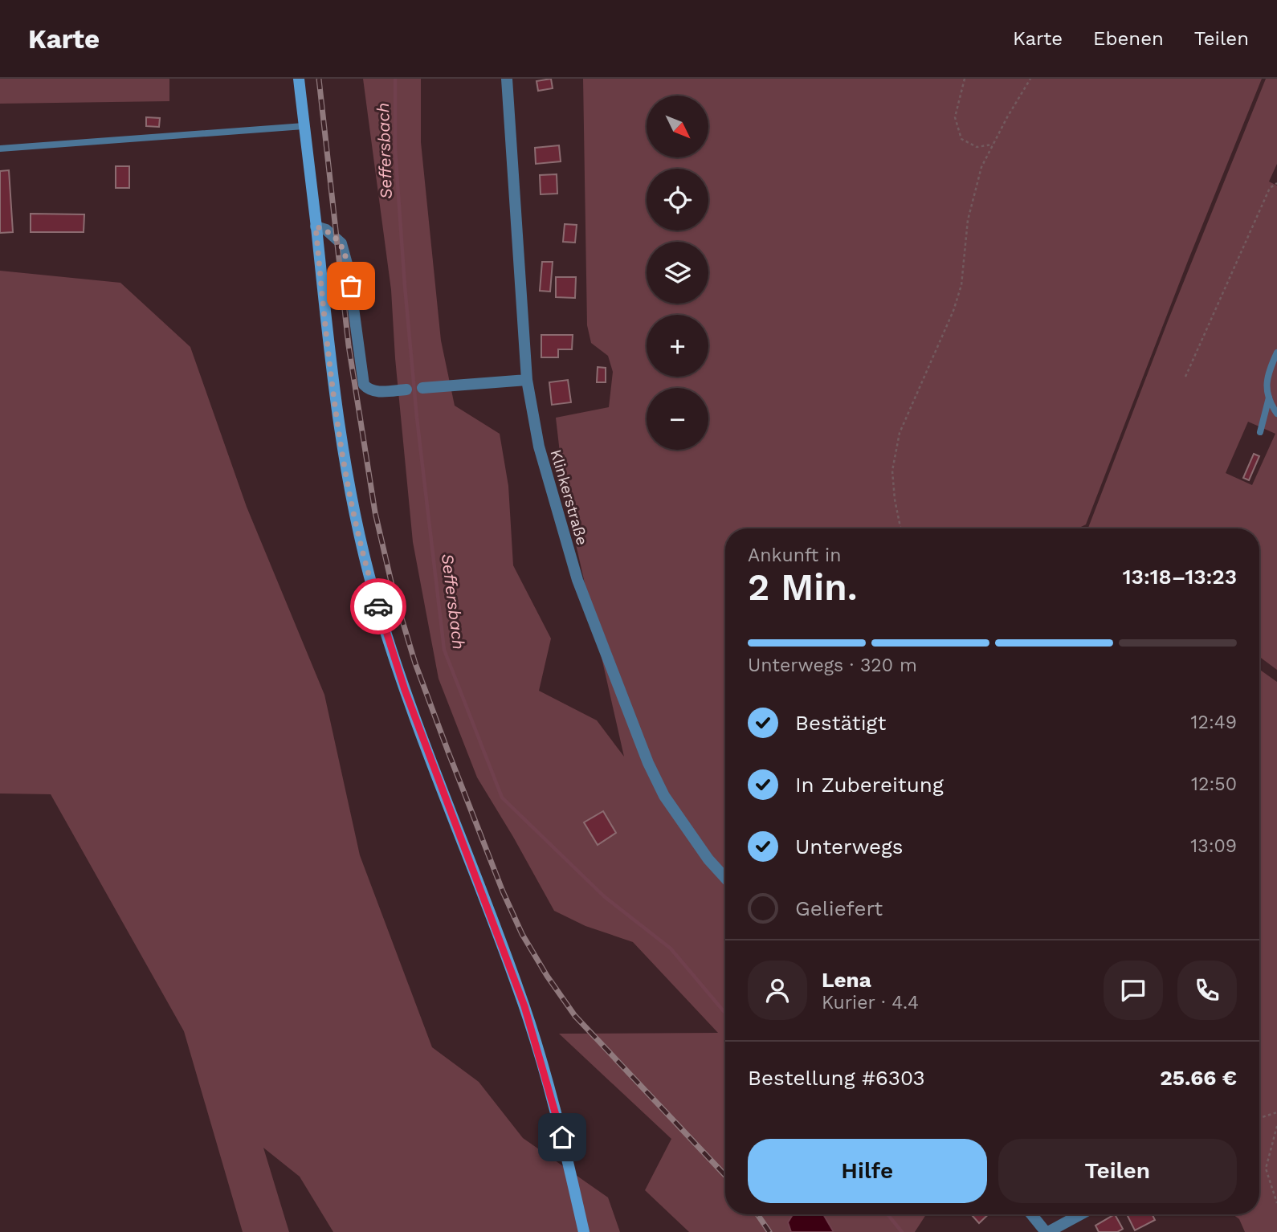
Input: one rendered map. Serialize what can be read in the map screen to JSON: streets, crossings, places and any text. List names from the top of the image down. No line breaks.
{"streets":{"street":["Klinkerstraße"]},"water":["Seffersbach"],"north":"bottom right","page":{"header":"Karte","nav":["Karte","Ebenen","Teilen"],"map_buttons":["+","−"],"heading":["2 Min.","Ankunft in","13:18–13:23"],"panel":["Lena","Kurier · 4.4","Bestellung #6303","25.66 €"],"bar":"Unterwegs · 320 m","list":[["Bestätigt","12:49"],["In Zubereitung","12:50"],["Unterwegs","13:09"],"Geliefert"],"buttons":["Hilfe","Teilen"]}}
